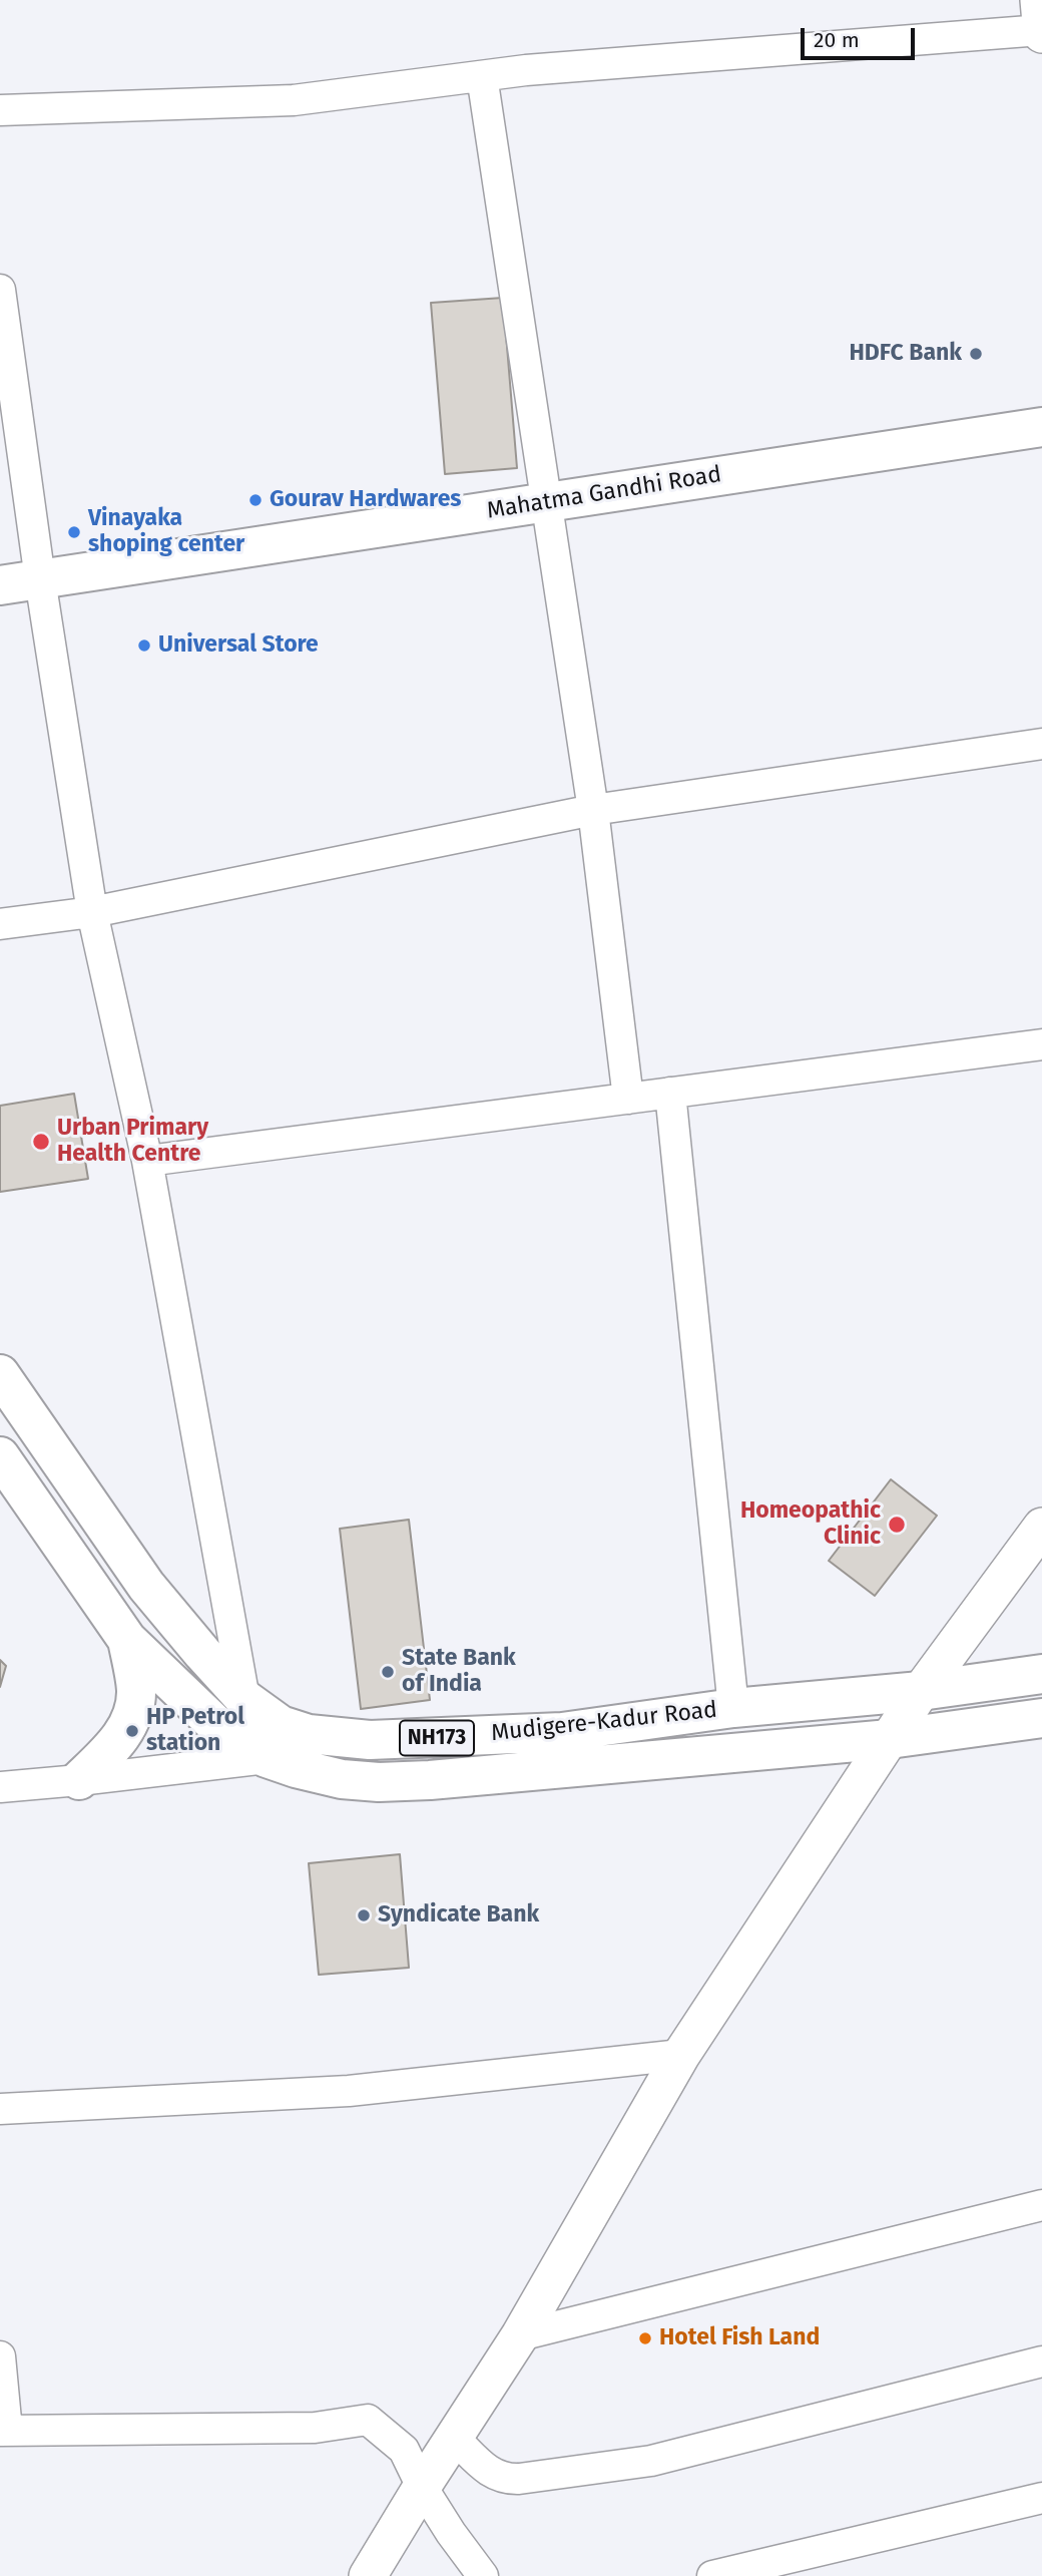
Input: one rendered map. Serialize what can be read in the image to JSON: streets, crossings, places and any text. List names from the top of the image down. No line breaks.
{"streets":{"main road":["Mahatma Gandhi Road","Mudigere-Kadur Road","NH173"]},"places":["HDFC Bank","Gourav Hardwares","Vinayaka shoping center","Universal Store","Urban Primary Health Centre","Homeopathic Clinic","State Bank of India","HP Petrol station","Syndicate Bank","Hotel Fish Land"],"scale_bar":"20 m"}
